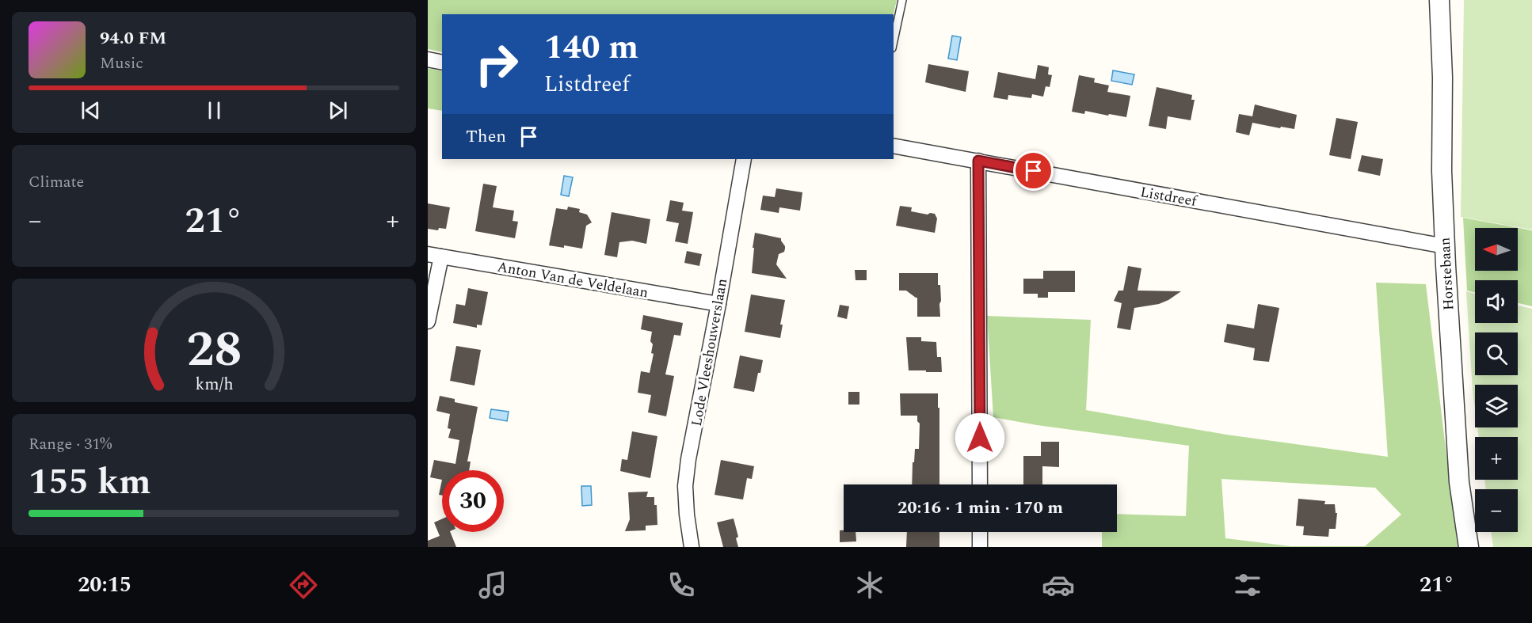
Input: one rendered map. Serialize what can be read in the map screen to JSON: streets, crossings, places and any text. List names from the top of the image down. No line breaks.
{"streets":{"street":["Listdreef","Horstebaan","Anton Van de Veldelaan","Lode Vleeshouwerslaan"]},"crossings":[["Listdreef","Horstebaan"],["Anton Van de Veldelaan","Lode Vleeshouwerslaan"]],"north":"left","page":{"turn":["140 m","Listdreef"],"song":["94.0 FM","Music"],"then":"Then","tile":["Climate",["Range · 31%","155 km"]],"heat":["−","21°","+"],"map_buttons":["+","−"],"limit":"30","trip":"20:16 · 1 min · 170 m","tabs":["20:15","21°"],"gauge":["28","km/h"]}}
